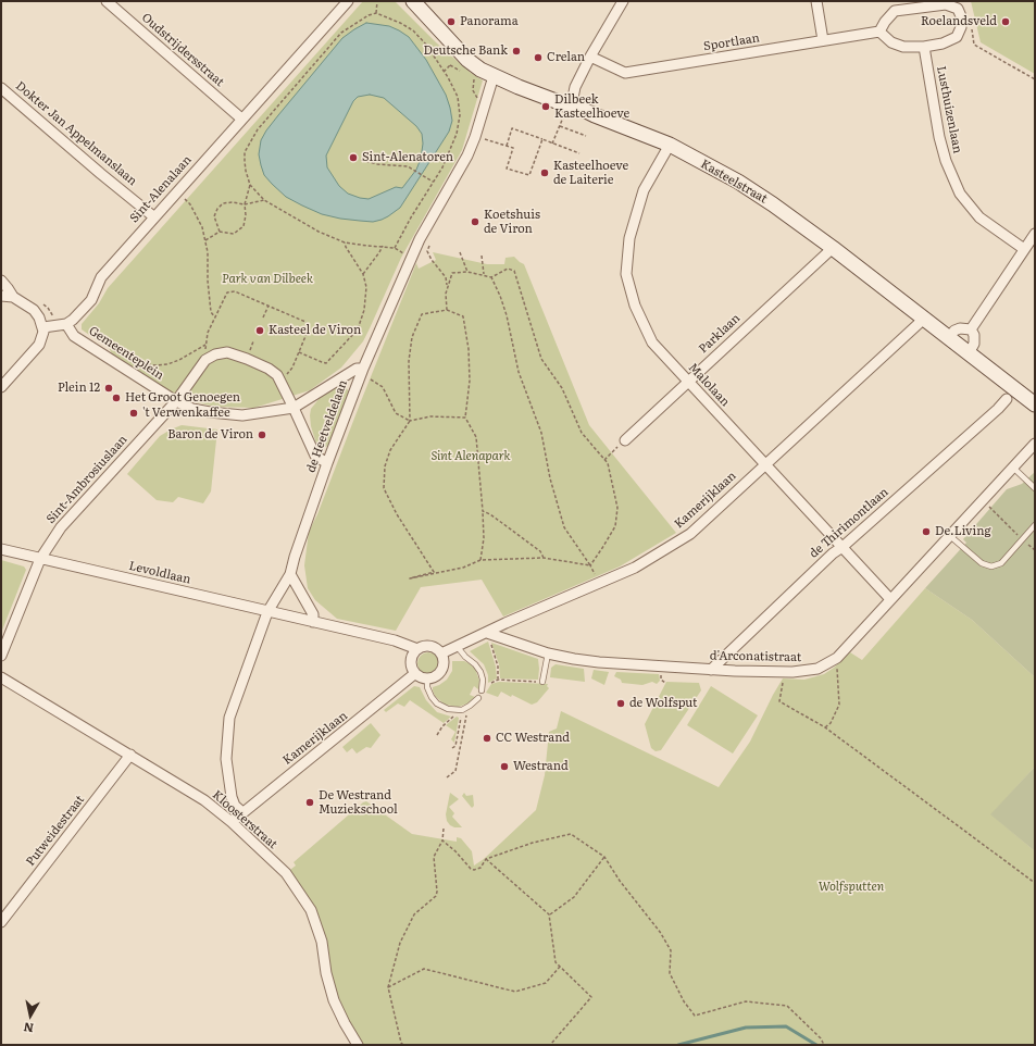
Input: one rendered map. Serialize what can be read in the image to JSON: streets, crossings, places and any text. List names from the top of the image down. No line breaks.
{"streets":{"street":["Sportlaan","Oudstrijdersstraat","Lusthuizenlaan","Dokter Jan Appelmanslaan","Kasteelstraat","Sint-Alenalaan","Parklaan","Gemeenteplein","Malolaan","de Heetveldelaan","Sint-Ambrosiuslaan","Kamerijklaan","de Thirimontlaan","Levoldlaan","d'Arconatistraat","Kloosterstraat","Putweidestraat"]},"crossings":[["Oudstrijdersstraat","Sint-Alenalaan"],["Dokter Jan Appelmanslaan","Sint-Alenalaan"],["Kasteelstraat","Parklaan"],["Kasteelstraat","Malolaan"],["Kasteelstraat","de Heetveldelaan"],["Kasteelstraat","Kamerijklaan"],["Sint-Alenalaan","Gemeenteplein"],["Parklaan","Malolaan"],["Gemeenteplein","de Heetveldelaan"],["Gemeenteplein","Sint-Ambrosiuslaan"],["Malolaan","Kamerijklaan"],["Malolaan","de Thirimontlaan"],["Malolaan","d'Arconatistraat"],["de Heetveldelaan","Kamerijklaan"],["de Heetveldelaan","Levoldlaan"],["Sint-Ambrosiuslaan","Levoldlaan"],["Kamerijklaan","Levoldlaan"],["Kamerijklaan","d'Arconatistraat"],["Kamerijklaan","Kloosterstraat"],["de Thirimontlaan","d'Arconatistraat"],["Kloosterstraat","Putweidestraat"]],"parks":["Park van Dilbeek","Sint Alenapark","Wolfsputten"],"places":["Panorama","Roelandsveld","Deutsche Bank","Crelan","Dilbeek Kasteelhoeve","Sint-Alenatoren","Kasteelhoeve de Laiterie","Koetshuis de Viron","Kasteel de Viron","Plein 12","Het Groot Genoegen","'t Verwenkaffee","Baron de Viron","De.Living","de Wolfsput","CC Westrand","Westrand","De Westrand Muziekschool"],"north":"bottom"}
